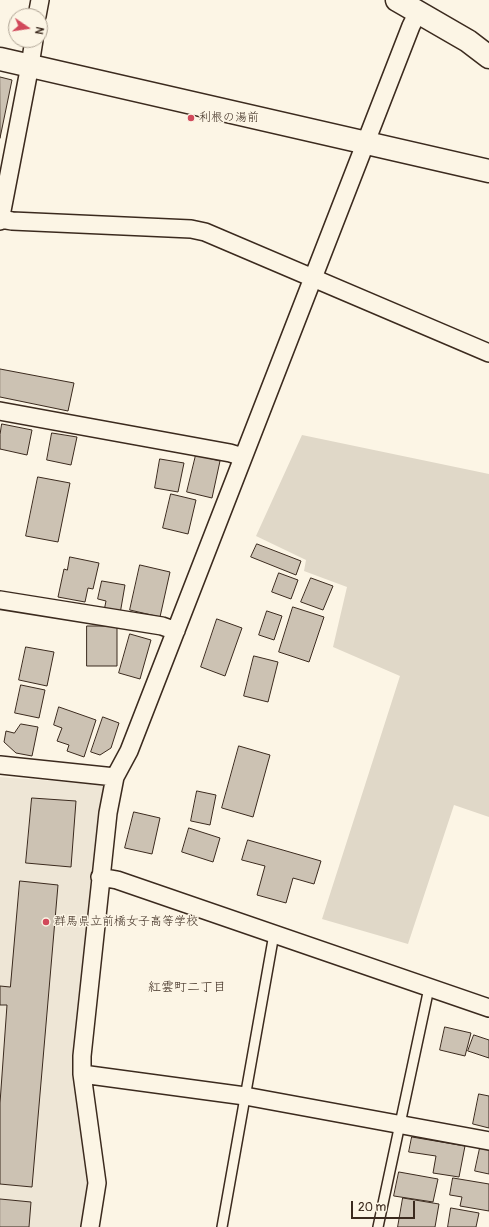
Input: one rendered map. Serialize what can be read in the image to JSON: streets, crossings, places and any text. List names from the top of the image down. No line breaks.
{"districts":["紅雲町二丁目"],"places":["利根の湯前","群馬県立前橋女子高等学校"],"scale_bar":"20 m","north":"right"}
